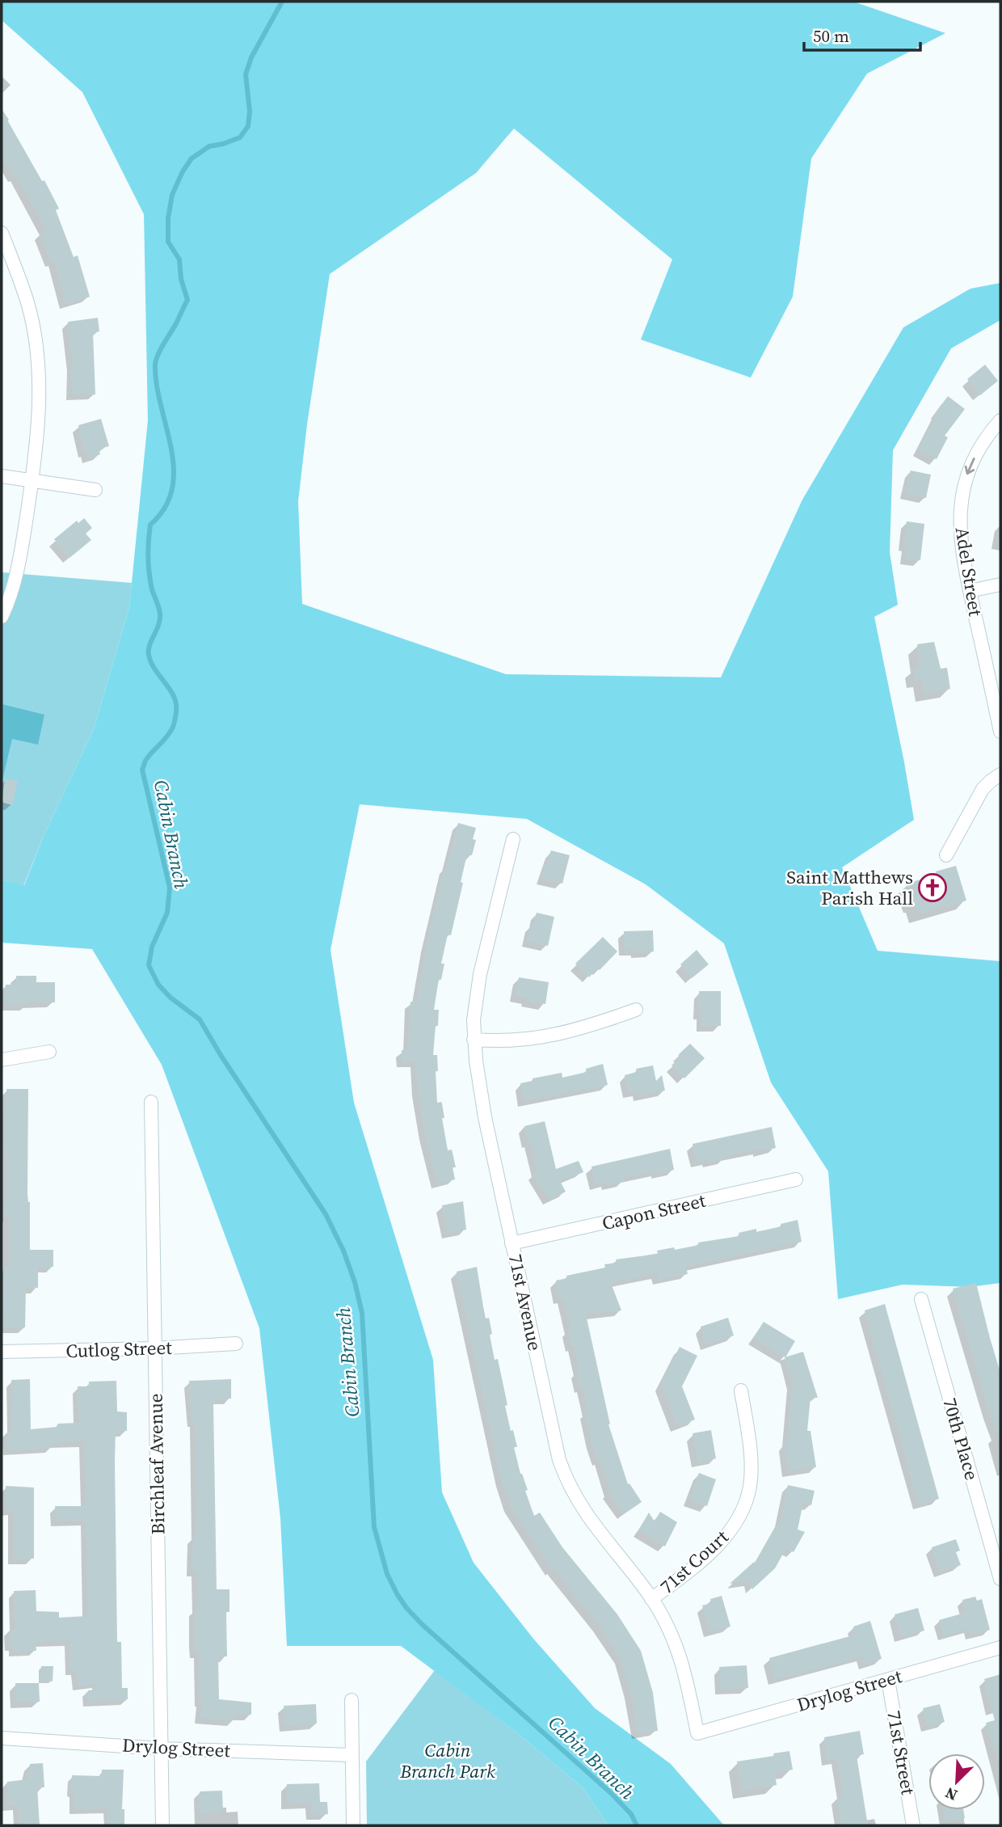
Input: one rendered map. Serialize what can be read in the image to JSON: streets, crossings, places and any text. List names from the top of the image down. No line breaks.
{"streets":{"street":["Adel Street","Capon Street","71st Avenue","Cutlog Street","70th Place","Birchleaf Avenue","71st Court","Drylog Street","71st Street"]},"crossings":[["Capon Street","71st Avenue"],["71st Avenue","71st Court"],["71st Avenue","Drylog Street"],["Cutlog Street","Birchleaf Avenue"],["Birchleaf Avenue","Drylog Street"],["Drylog Street","71st Street"]],"one_way":["Adel Street"],"water":["Cabin Branch"],"parks":["Cabin Branch Park"],"places":{"church":["Saint Matthews Parish Hall"]},"scale_bar":"50 m","north":"bottom left"}
